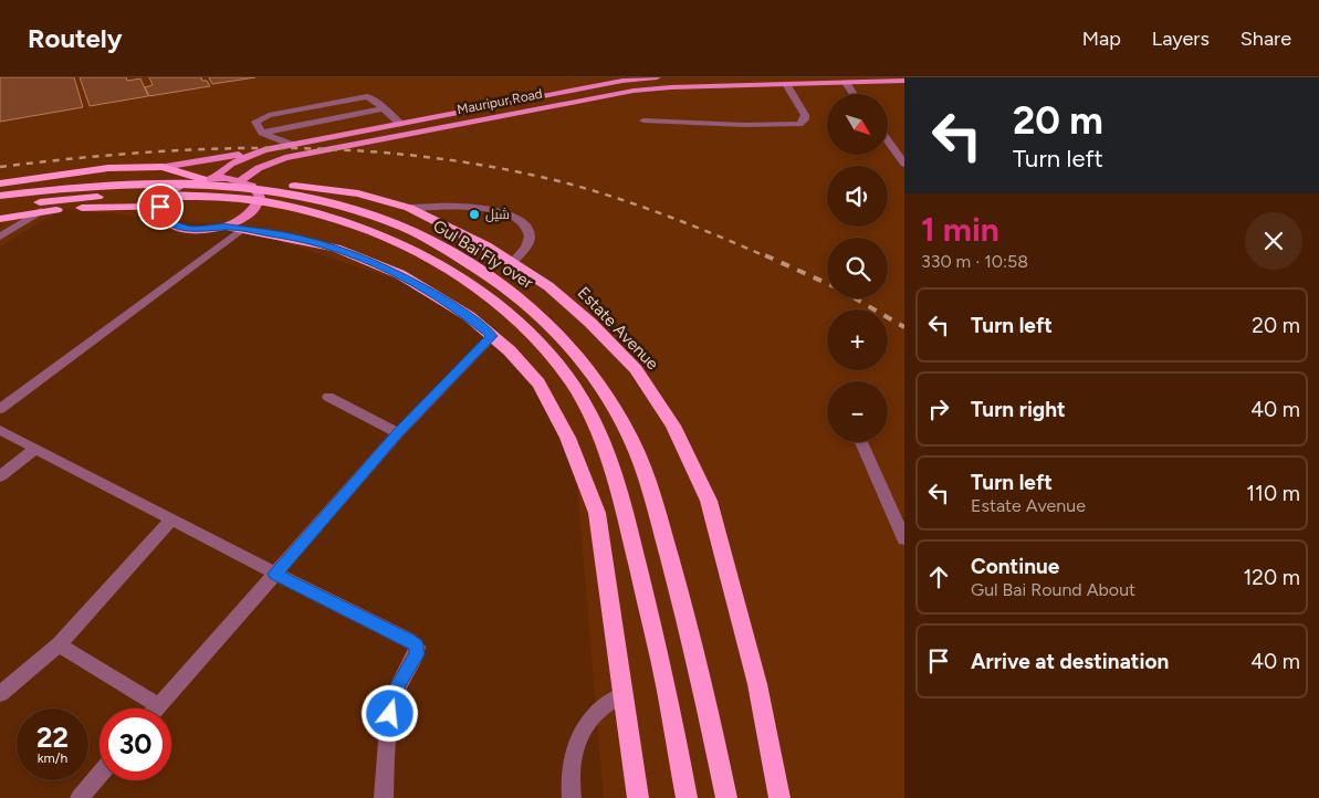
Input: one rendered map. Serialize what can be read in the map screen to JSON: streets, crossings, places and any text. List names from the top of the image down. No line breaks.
{"streets":{"highway":["Gul Bai Fly over","Estate Avenue"],"main road":["Mauripur Road"]},"crossings":[["Mauripur Road","Estate Avenue"]],"places":["شیل"],"north":"bottom right","page":{"header":"Routely","nav":["Map","Layers","Share"],"turn":["20 m","Turn left"],"map_buttons":["+","−"],"heading":["1 min","330 m · 10:58"],"list":[{"name":"Turn left","value":"20 m"},{"name":"Turn right","value":"40 m"},{"name":"Turn left","note":"Estate Avenue","value":"110 m"},{"name":"Continue","note":"Gul Bai Round About","value":"120 m"},{"name":"Arrive at destination","value":"40 m"}],"speed":"22 km/h","limit":"30"}}
